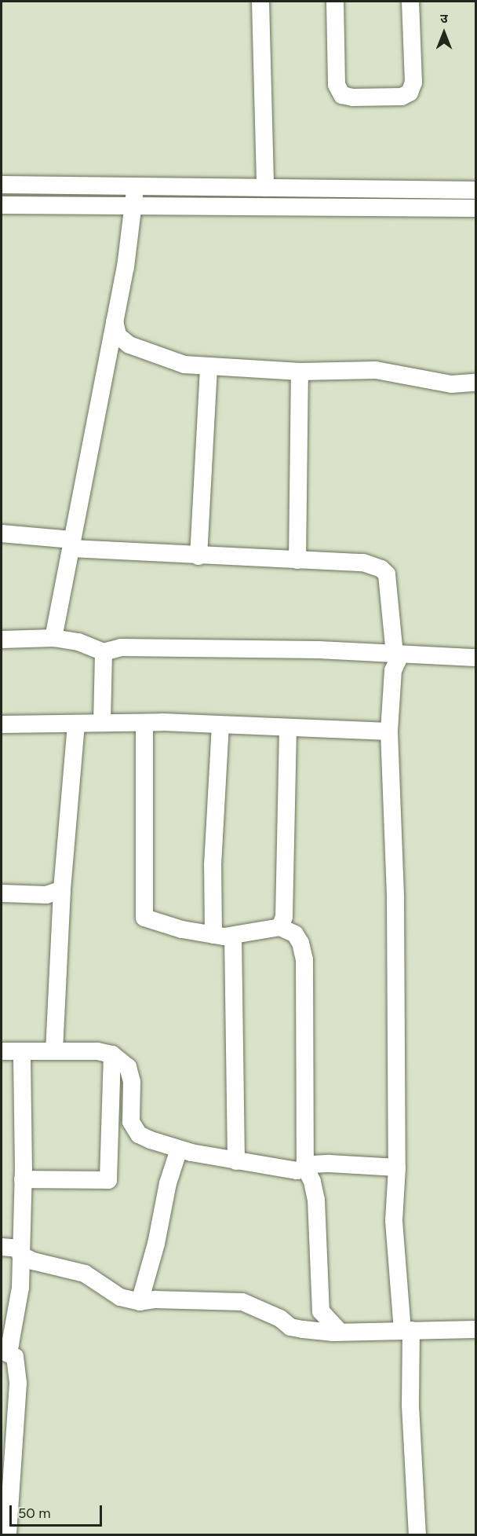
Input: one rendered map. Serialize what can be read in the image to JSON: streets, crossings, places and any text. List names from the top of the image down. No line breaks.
{"scale_bar":"50 m","north":"top"}
